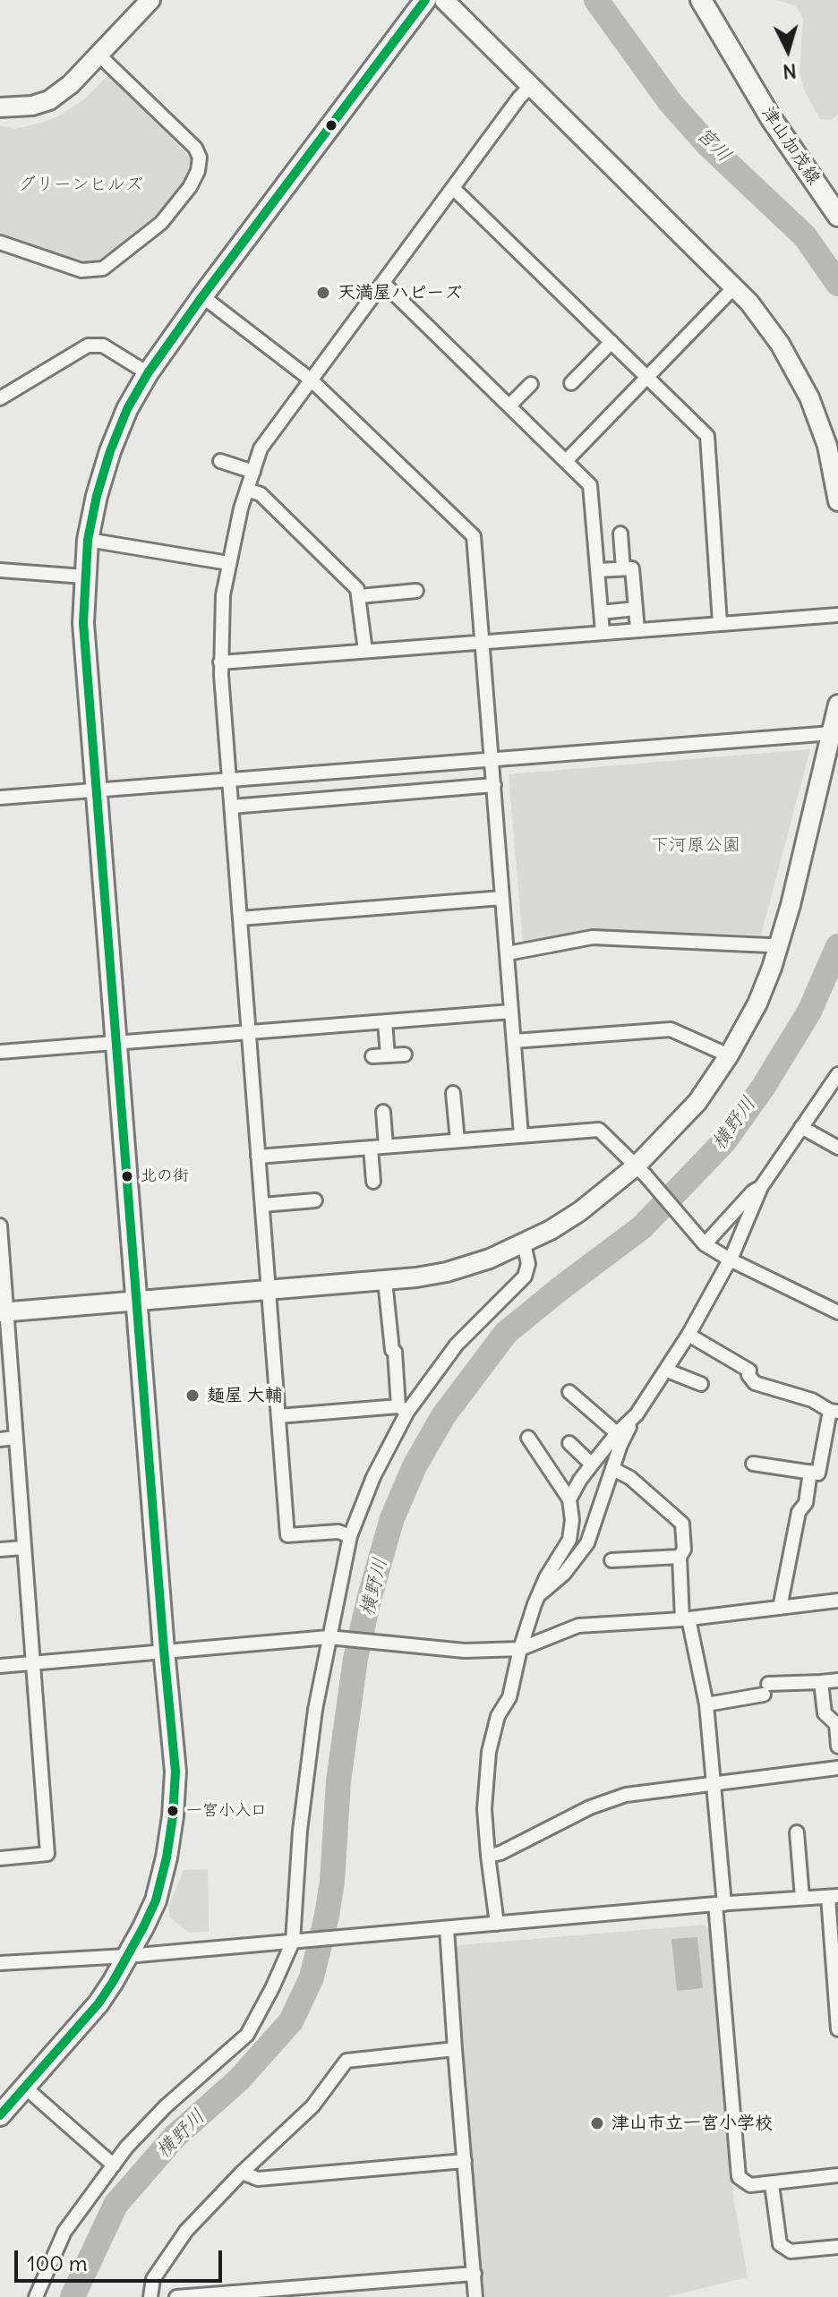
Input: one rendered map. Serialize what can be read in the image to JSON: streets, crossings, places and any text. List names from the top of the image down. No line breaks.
{"streets":{"main road":["津山加茂線"]},"water":["宮川","横野川"],"parks":["グリーンヒルズ","下河原公園"],"places":["天満屋ハピーズ","北の街","麺屋 大輔","一宮小入口","津山市立一宮小学校"],"scale_bar":"100 m","north":"bottom"}
